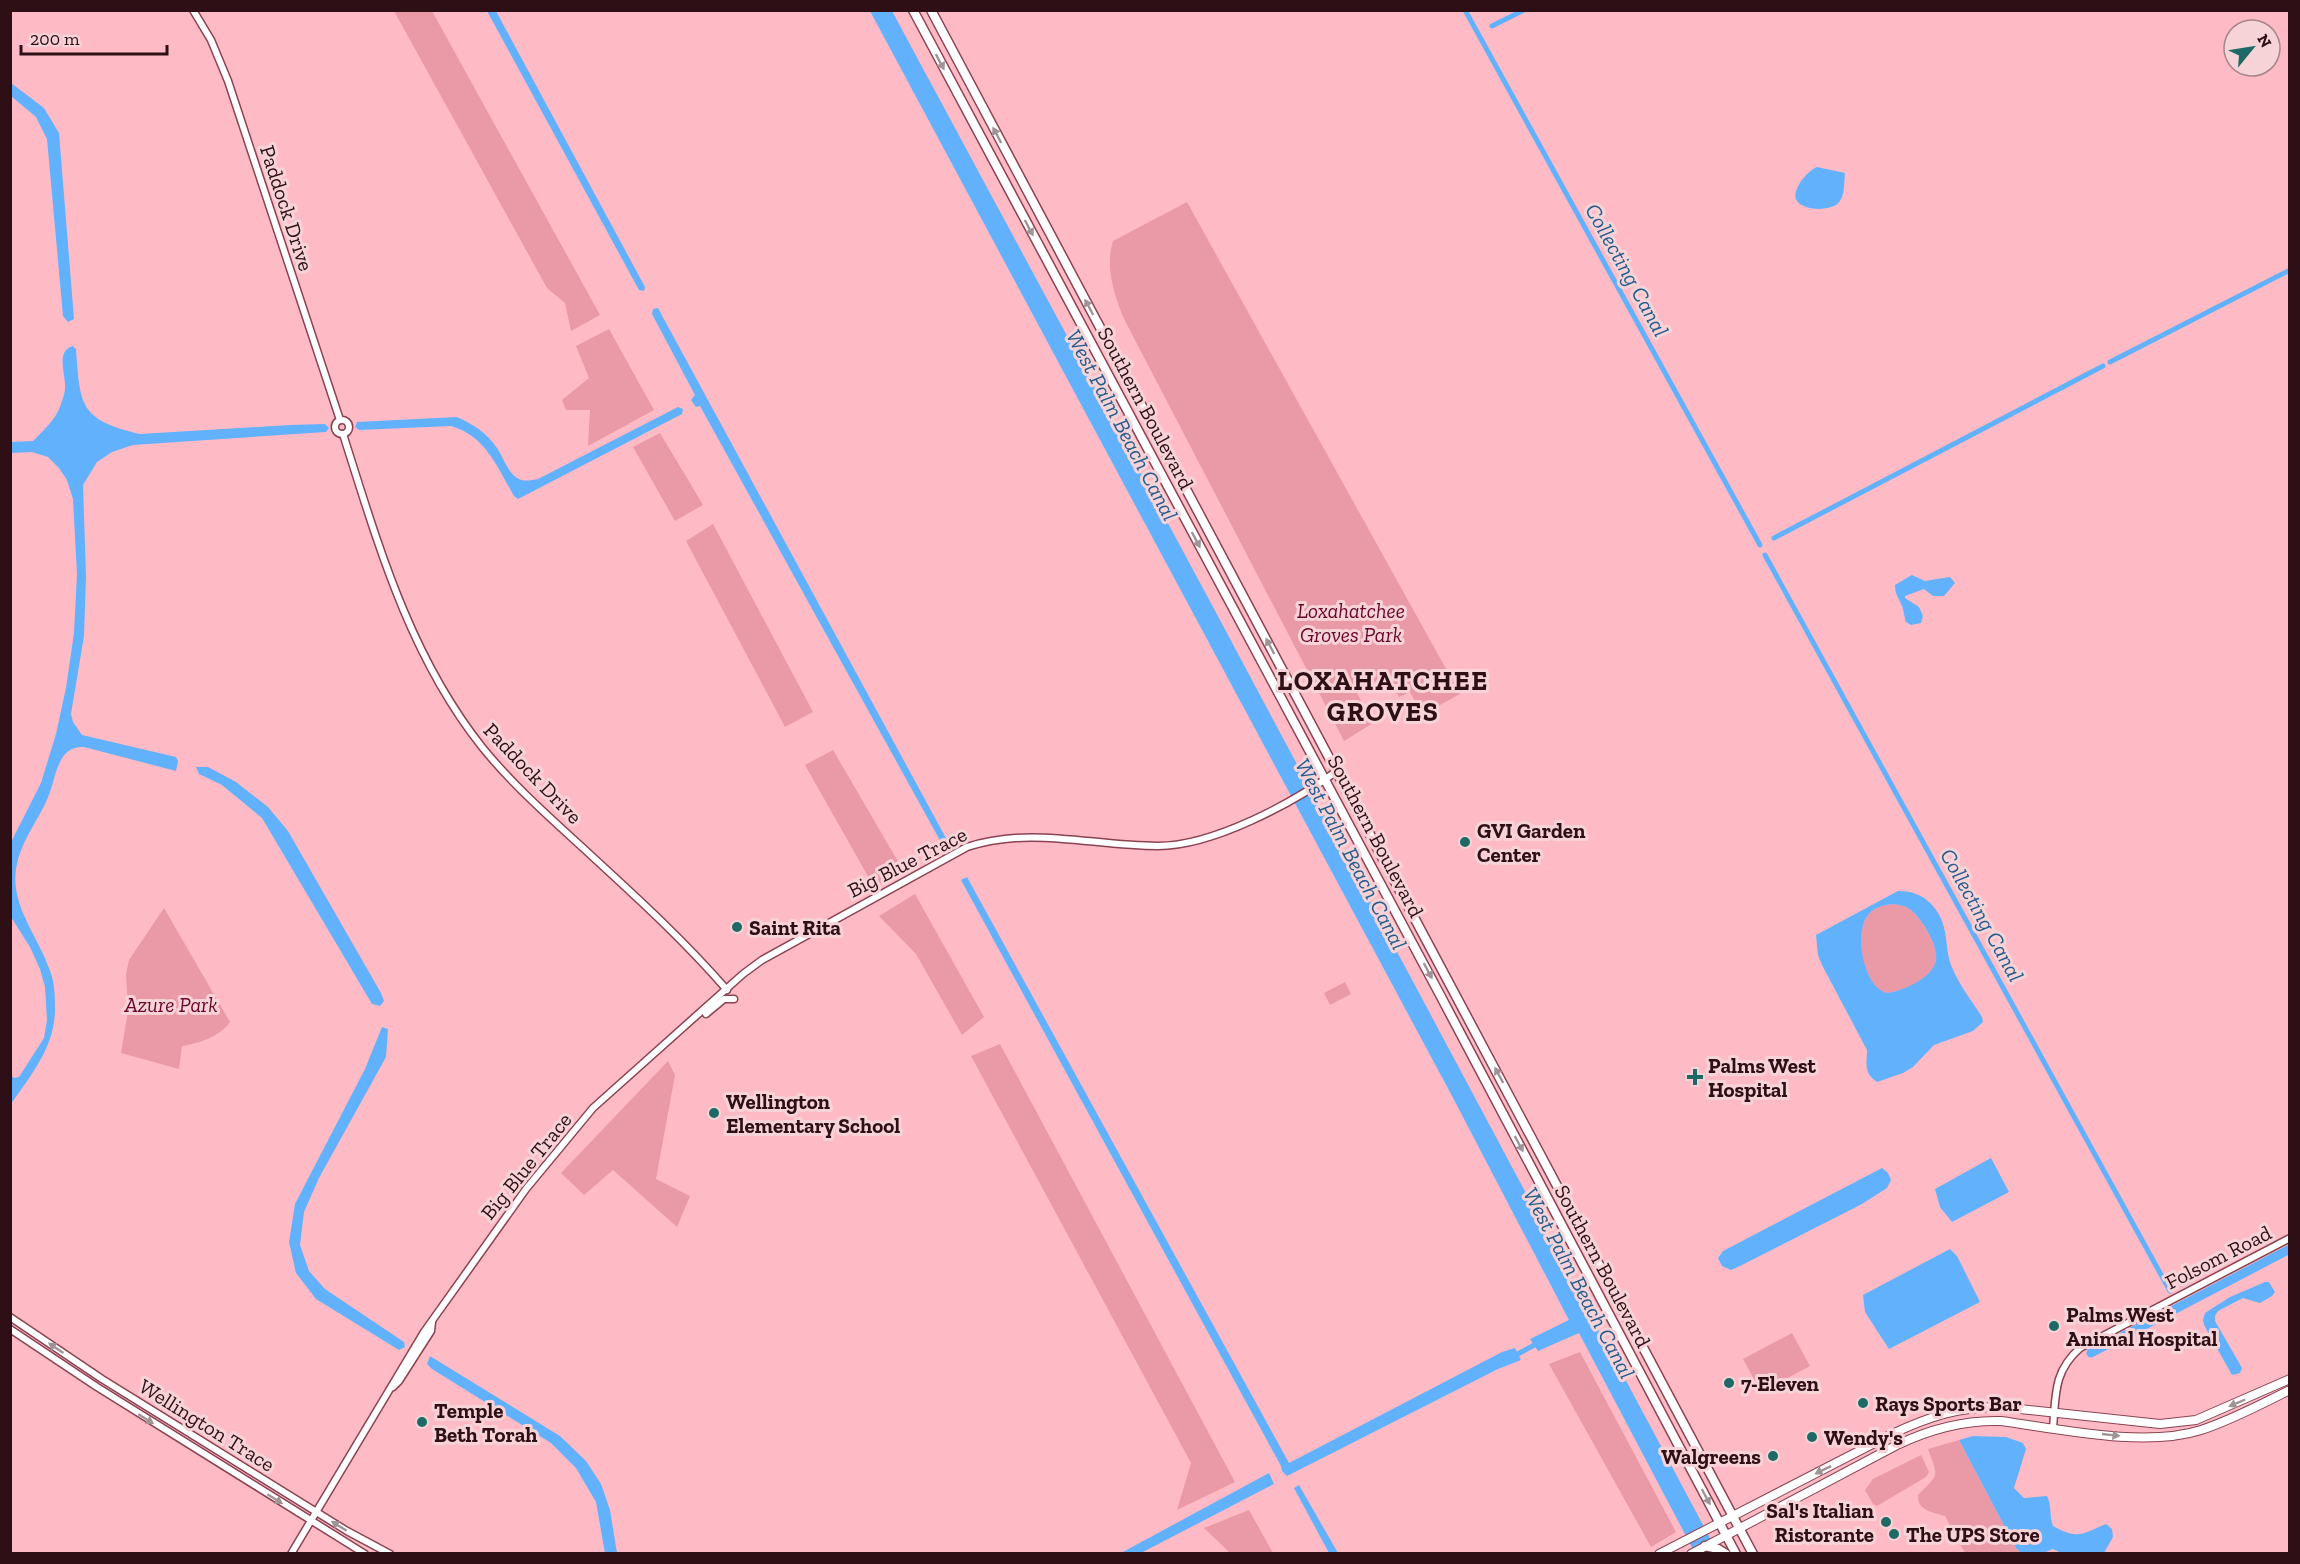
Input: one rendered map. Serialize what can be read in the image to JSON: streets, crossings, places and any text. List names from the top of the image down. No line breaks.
{"streets":{"highway":["Southern Boulevard"],"street":["Paddock Drive","Big Blue Trace","Folsom Road","Wellington Trace"]},"crossings":[["Paddock Drive","Big Blue Trace"],["Southern Boulevard","Big Blue Trace"],["Big Blue Trace","Wellington Trace"]],"districts":["LOXAHATCHEE GROVES"],"water":["Collecting Canal","West Palm Beach Canal"],"parks":["Loxahatchee Groves Park","Azure Park"],"places":{"other":["GVI Garden Center","Saint Rita","Wellington Elementary School","Palms West Animal Hospital","7-Eleven","Rays Sports Bar","Temple Beth Torah","Wendy's","Walgreens","Sal's Italian Ristorante","The UPS Store"],"health":["Palms West Hospital"]},"scale_bar":"200 m","north":"top right"}
